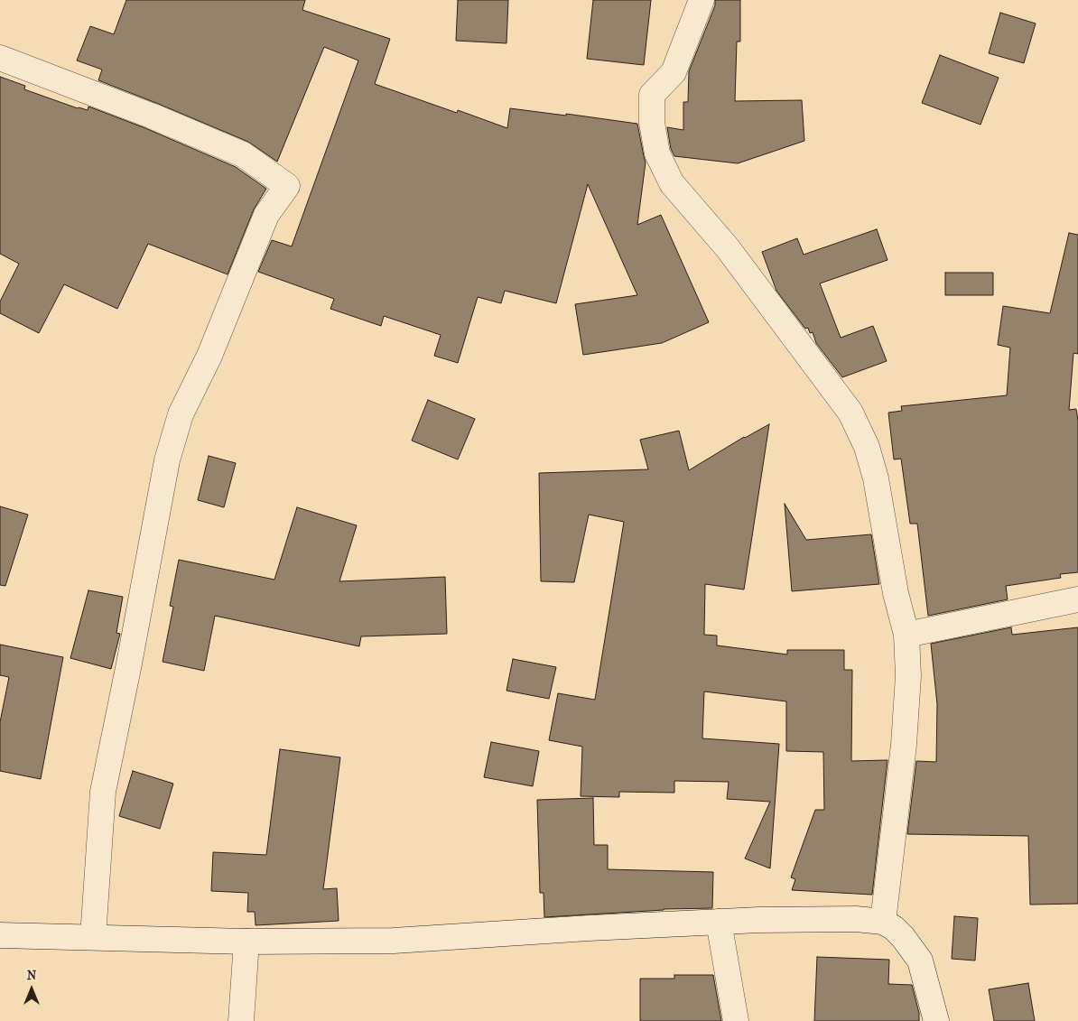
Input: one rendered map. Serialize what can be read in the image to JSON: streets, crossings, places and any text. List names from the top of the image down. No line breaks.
{"north":"top"}
